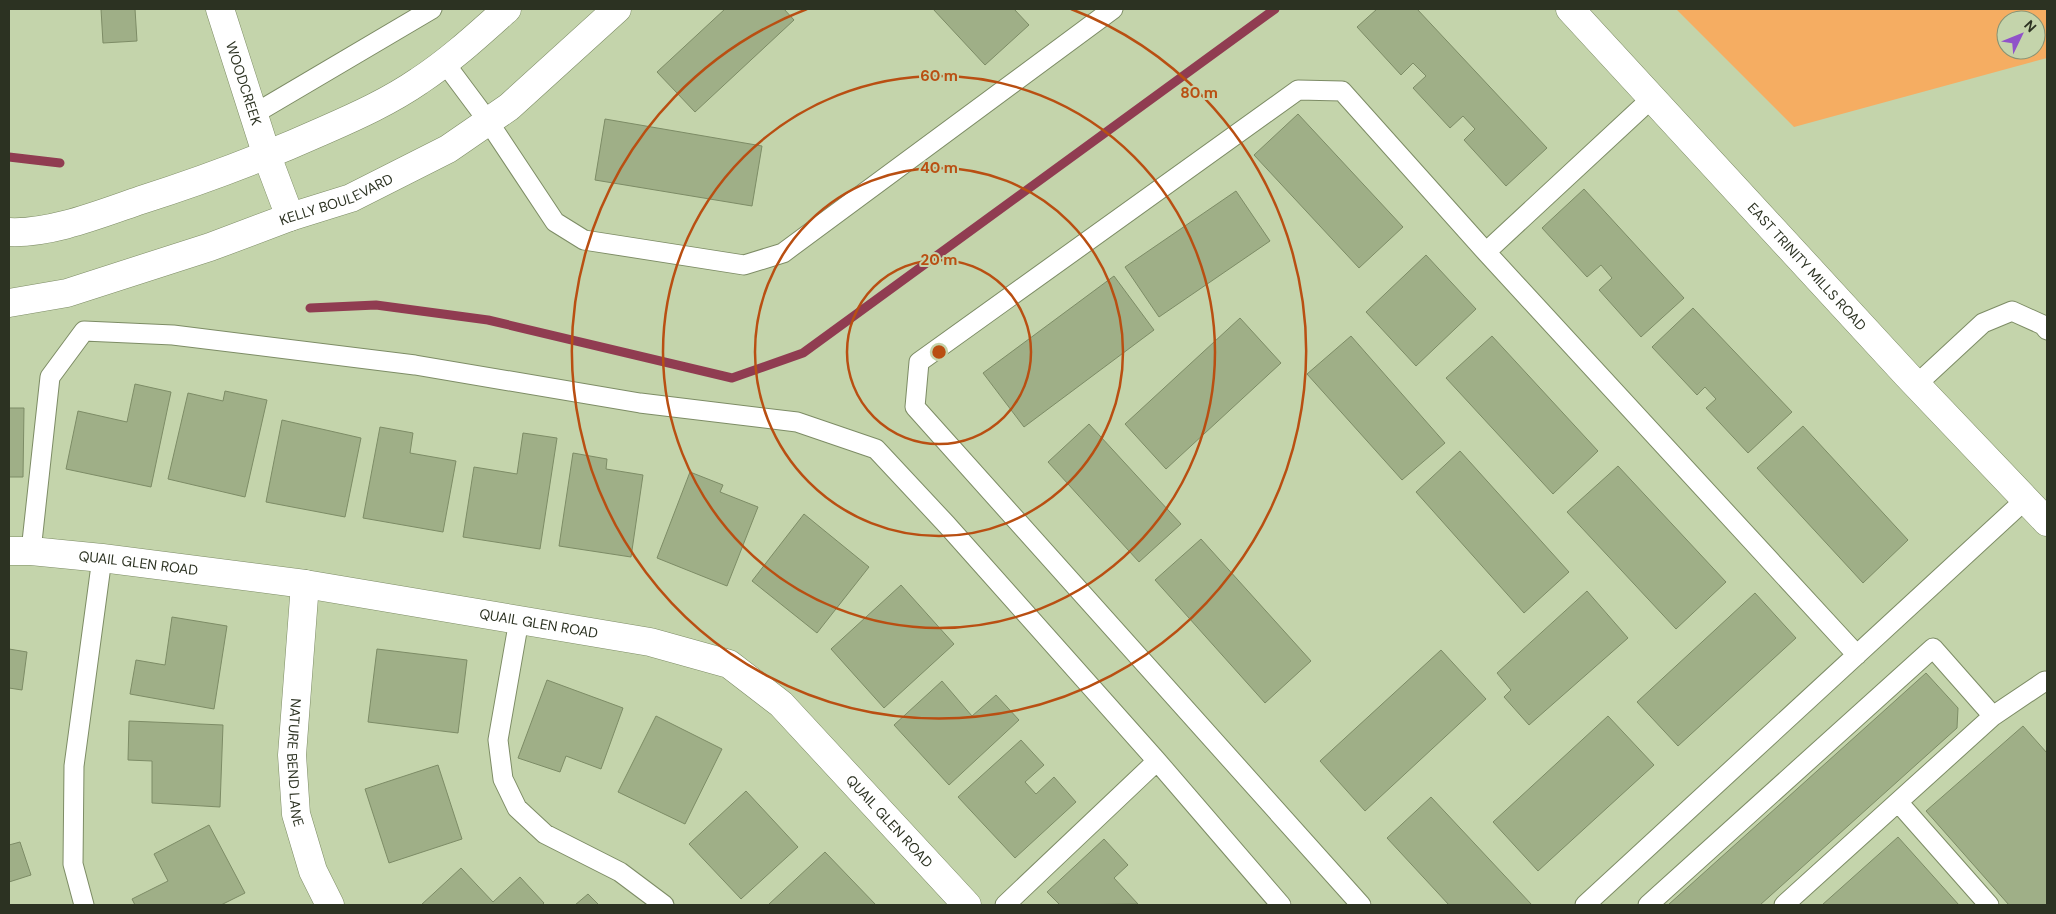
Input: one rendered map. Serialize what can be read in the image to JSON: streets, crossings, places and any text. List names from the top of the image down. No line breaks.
{"streets":{"main road":["WOODCREEK","KELLY BOULEVARD","EAST TRINITY MILLS ROAD","QUAIL GLEN ROAD","NATURE BEND LANE"]},"crossings":[["WOODCREEK","KELLY BOULEVARD"],["QUAIL GLEN ROAD","NATURE BEND LANE"]],"north":"top right","rings":["60 m","80 m","40 m","20 m"]}
